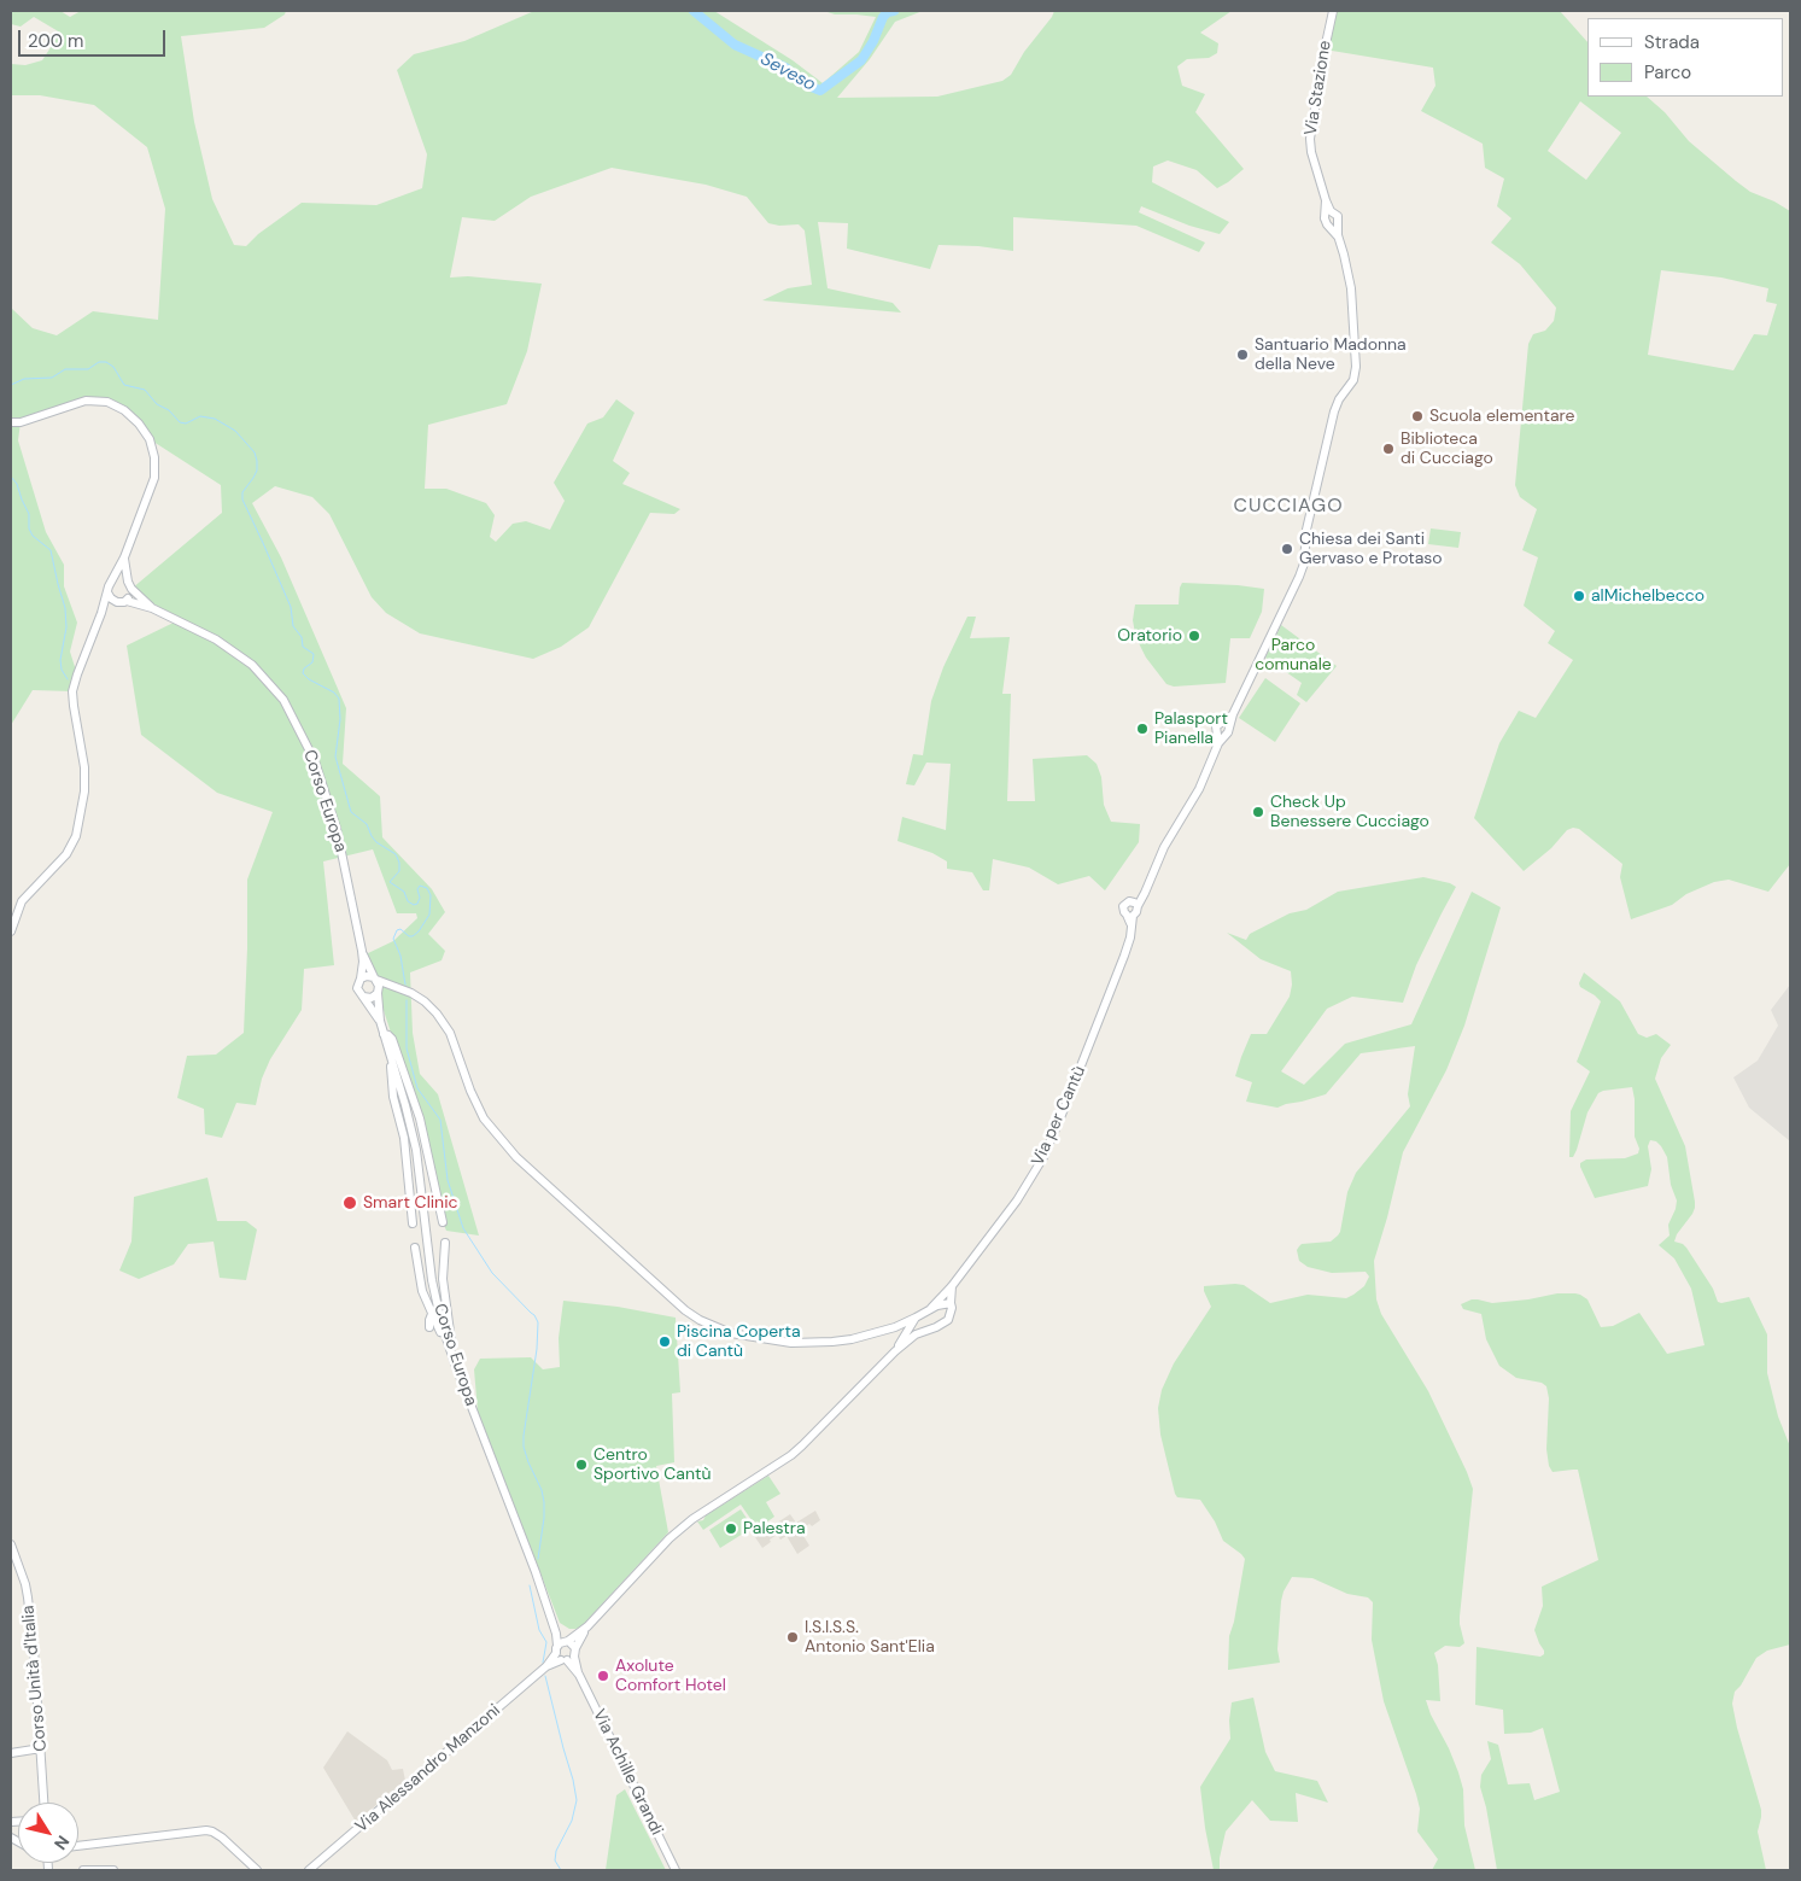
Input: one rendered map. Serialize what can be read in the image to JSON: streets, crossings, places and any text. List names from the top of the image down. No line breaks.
{"streets":{"main road":["Via Stazione","Corso Europa","Via per Cantù","Corso Unità d'Italia","Via Alessandro Manzoni","Via Achille Grandi"]},"crossings":[["Corso Europa","Via Alessandro Manzoni"],["Corso Europa","Via Achille Grandi"],["Via Alessandro Manzoni","Via Achille Grandi"]],"districts":["CUCCIAGO"],"water":["Seveso"],"parks":["Parco comunale"],"places":["Santuario Madonna della Neve","Scuola elementare","Biblioteca di Cucciago","Chiesa dei Santi Gervaso e Protaso","alMichelbecco","Oratorio","Palasport Pianella","Check Up Benessere Cucciago","Smart Clinic","Piscina Coperta di Cantù","Centro Sportivo Cantù","Palestra","I.S.I.S.S. Antonio Sant'Elia","Axolute Comfort Hotel"],"legend":["Strada","Parco"],"scale_bar":"200 m","north":"bottom right"}
